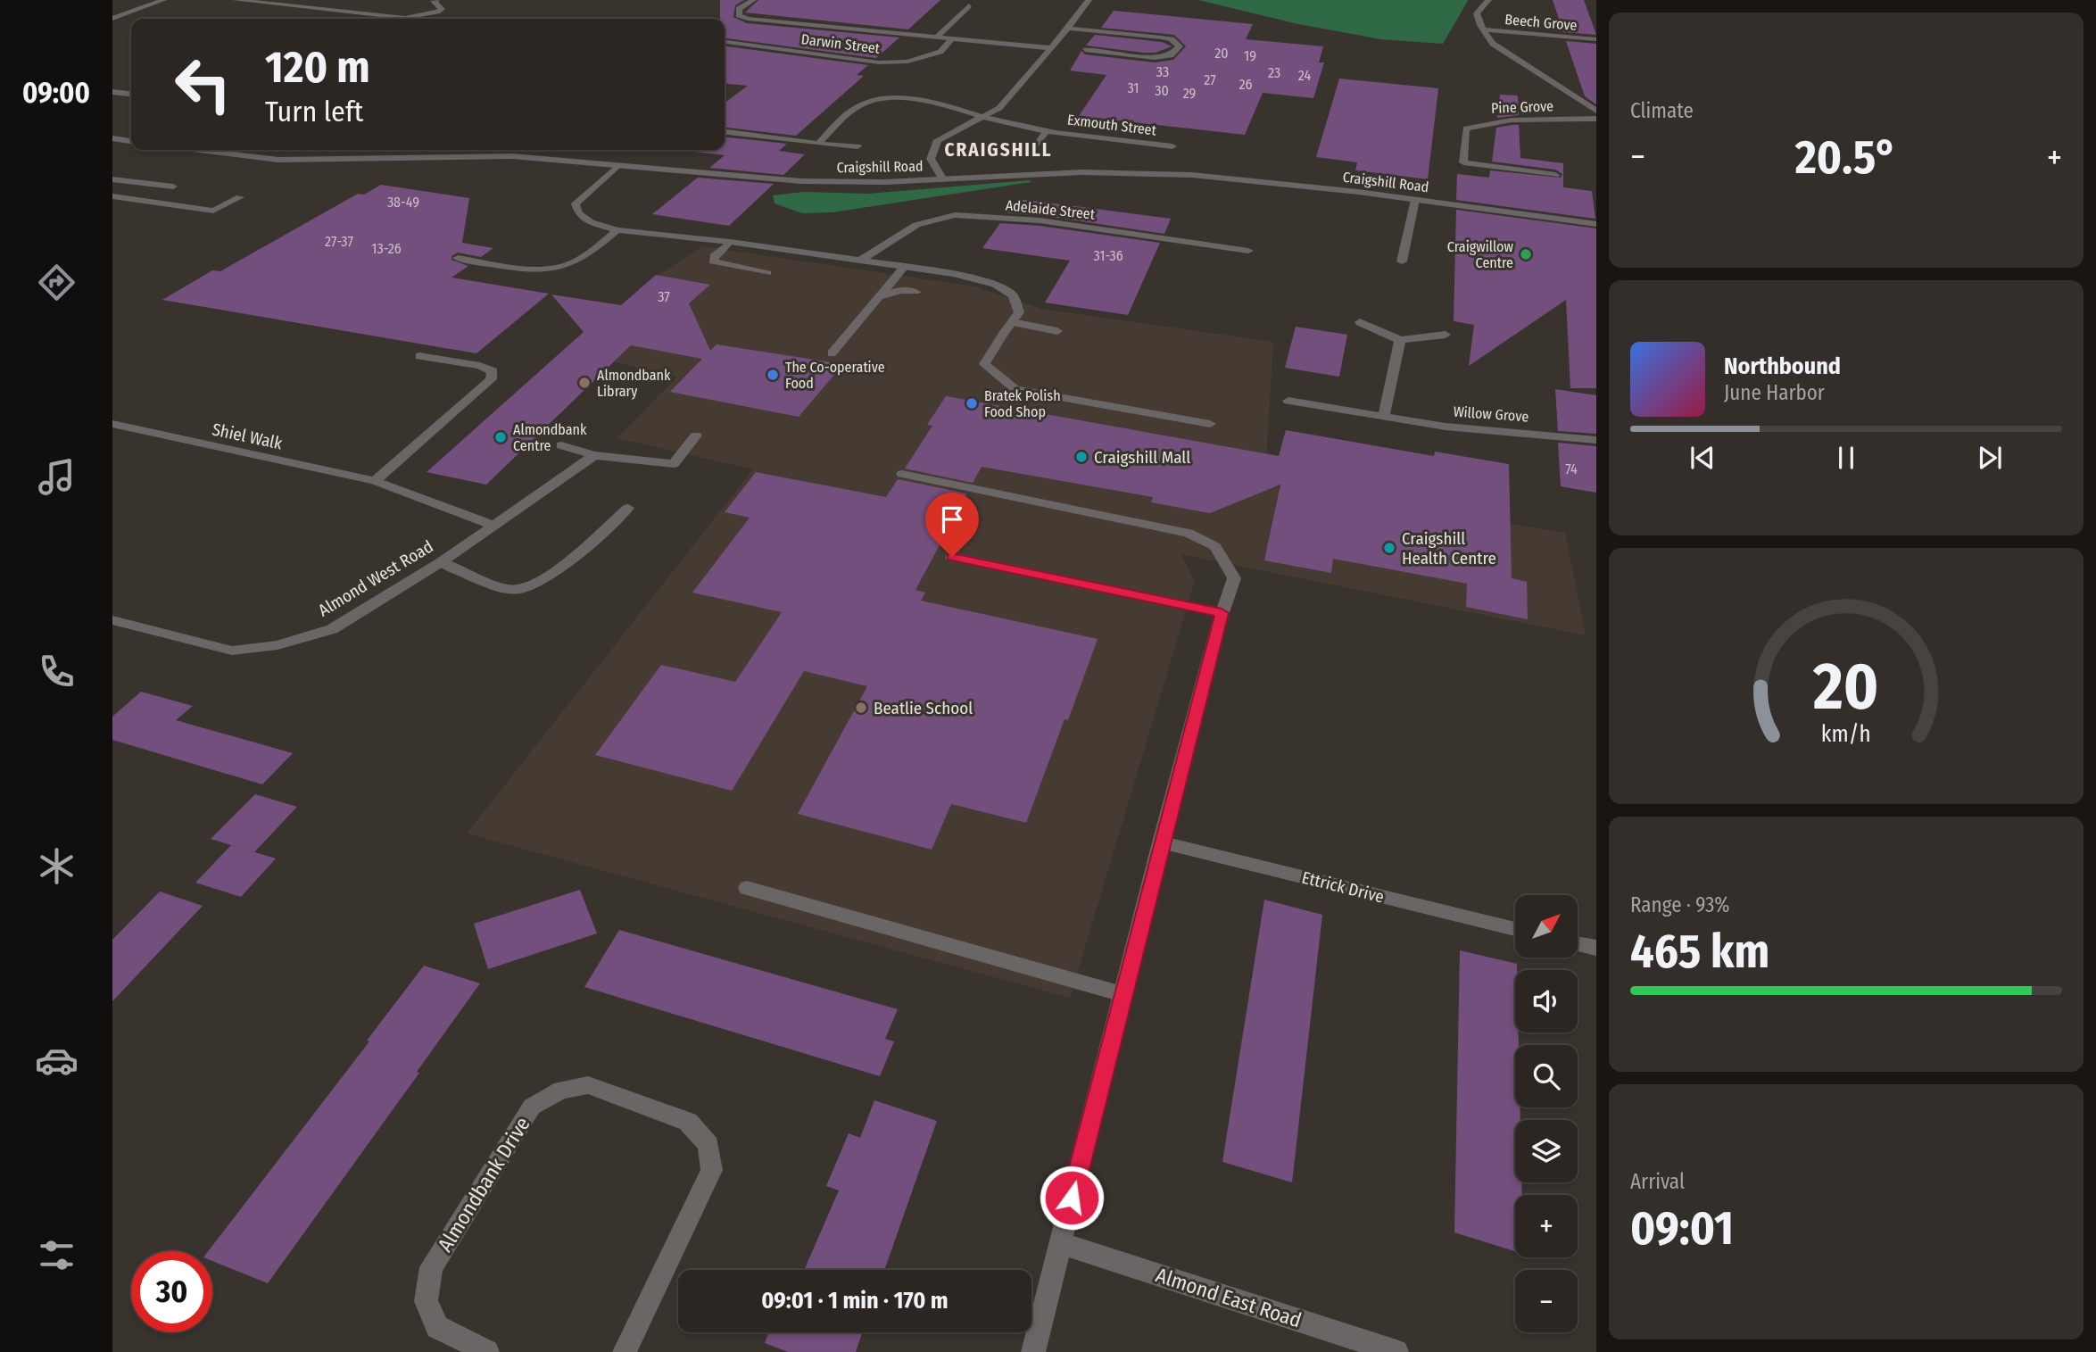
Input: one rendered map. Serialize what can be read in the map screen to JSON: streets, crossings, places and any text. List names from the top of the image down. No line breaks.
{"streets":{"street":["Beech Grove","Darwin Street","Pine Grove","Exmouth Street","Craigshill Road","Adelaide Street","Willow Grove","Shiel Walk","Almond West Road","Ettrick Drive","Almondbank Drive","Almond East Road"]},"crossings":[["Shiel Walk","Almond West Road"]],"districts":["CRAIGSHILL"],"places":["Craigwillow Centre","The Co-operative Food","Almondbank Library","Bratek Polish Food Shop","Almondbank Centre","Craigshill Mall","Craigshill Health Centre","Beatlie School"],"house_numbers":["20","19","33","23","24","27","26","31","30","29","38-49","27-37","13-26","31-36","37","74"],"north":"top right","page":{"tabs":"09:00","tile":["Climate",["Range · 93%","465 km"],["Arrival","09:01"]],"turn":["120 m","Turn left"],"heat":["−","20.5°","+"],"song":["Northbound","June Harbor"],"map_buttons":["+","−"],"limit":"30","trip":"09:01 · 1 min · 170 m","gauge":["20","km/h"]}}
